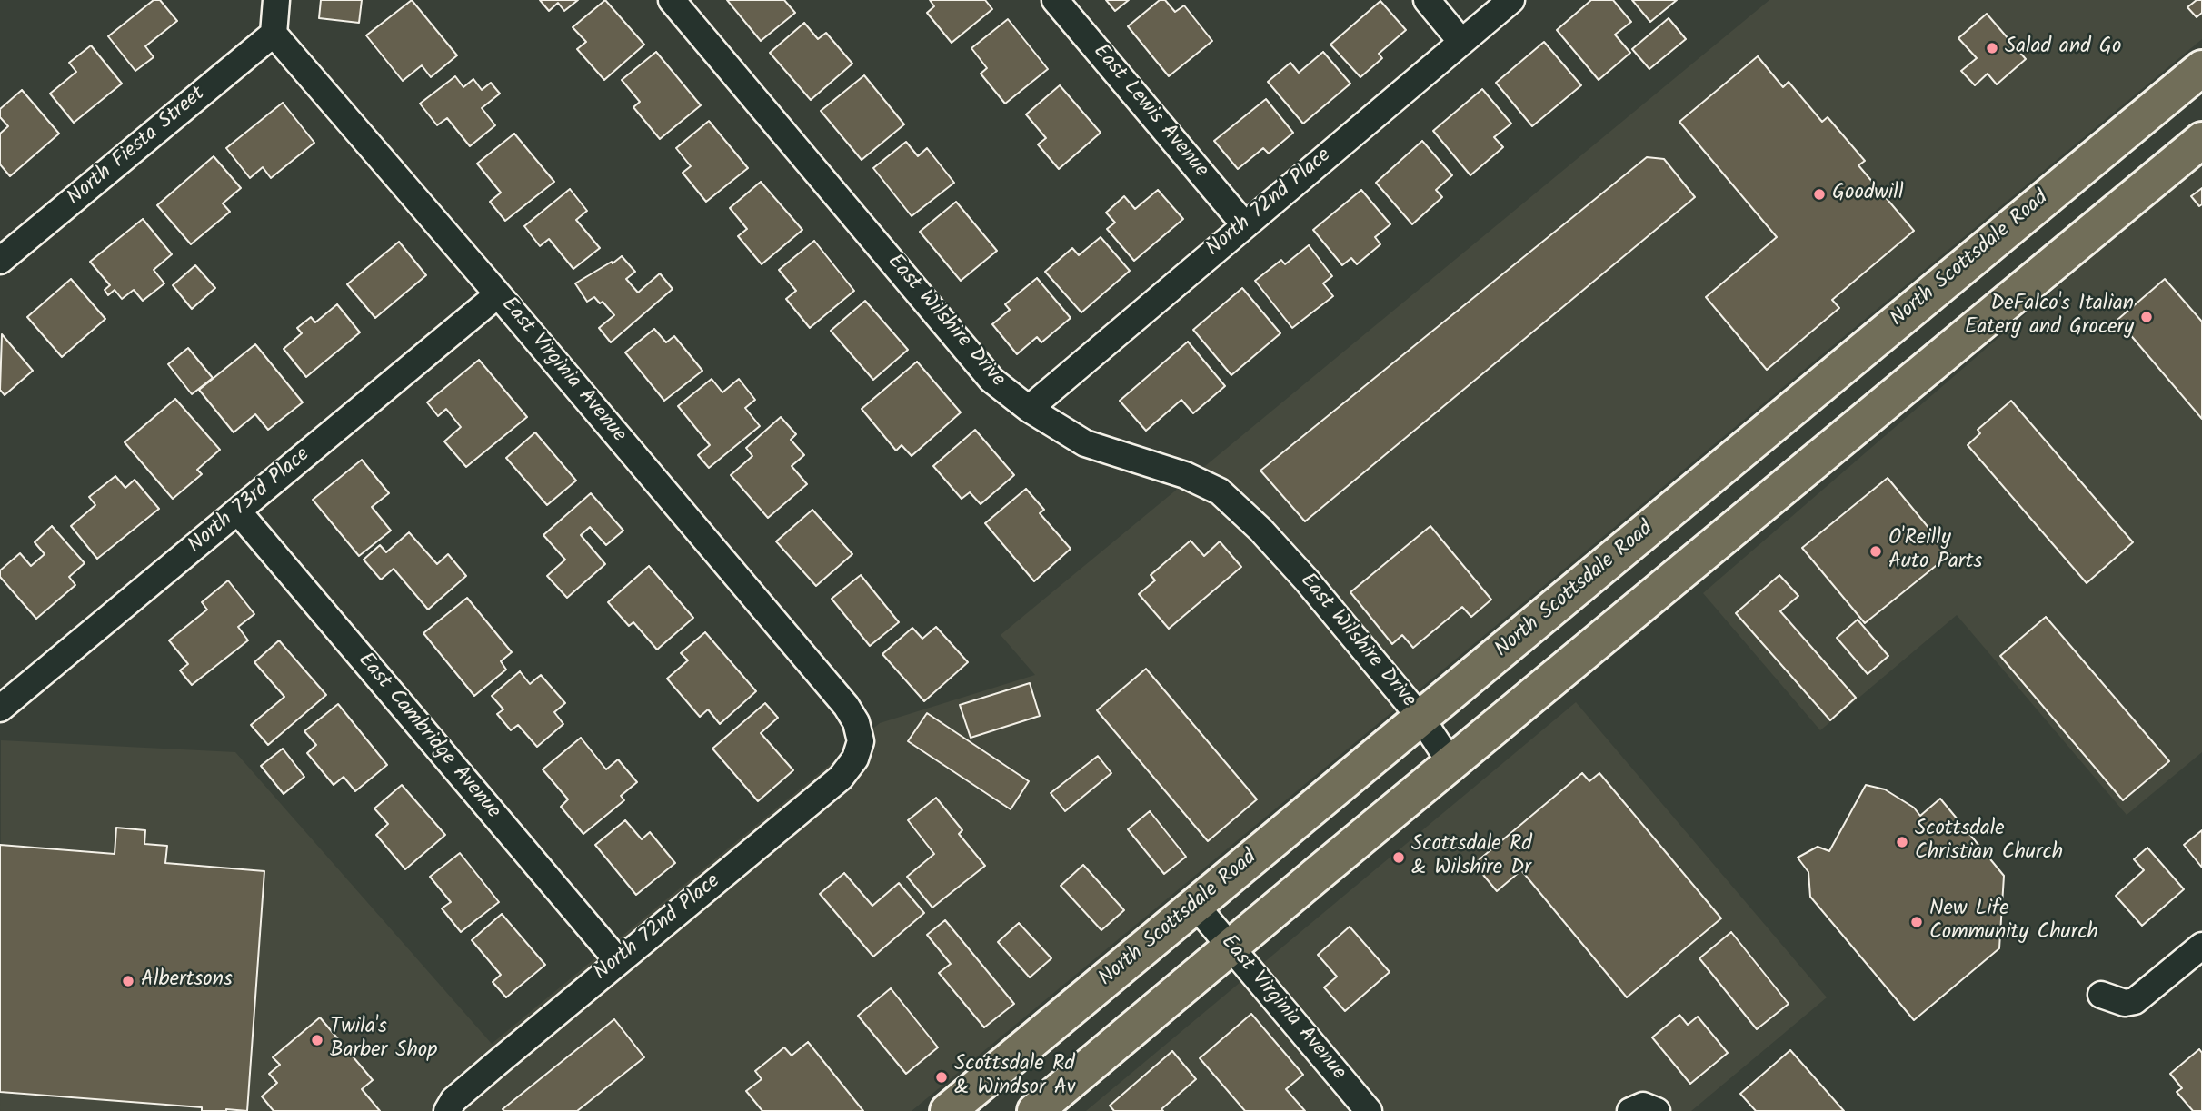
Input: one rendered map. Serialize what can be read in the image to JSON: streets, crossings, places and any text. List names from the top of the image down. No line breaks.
{"streets":{"main road":["North Scottsdale Road"],"street":["East Lewis Avenue","North Fiesta Street","North 72nd Place","East Wilshire Drive","East Virginia Avenue","North 73rd Place","East Cambridge Avenue"]},"crossings":[["East Lewis Avenue","North 72nd Place"],["North Fiesta Street","East Virginia Avenue"],["North 72nd Place","East Wilshire Drive"],["North 72nd Place","East Virginia Avenue"],["North 72nd Place","East Cambridge Avenue"],["North Scottsdale Road","East Wilshire Drive"],["North Scottsdale Road","East Virginia Avenue"],["East Virginia Avenue","North 73rd Place"],["North 73rd Place","East Cambridge Avenue"]],"places":["Salad and Go","Goodwill","DeFalco's Italian Eatery and Grocery","O'Reilly Auto Parts","Scottsdale Christian Church","Scottsdale Rd & Wilshire Dr","New Life Community Church","Albertsons","Twila's Barber Shop","Scottsdale Rd & Windsor Av"]}
